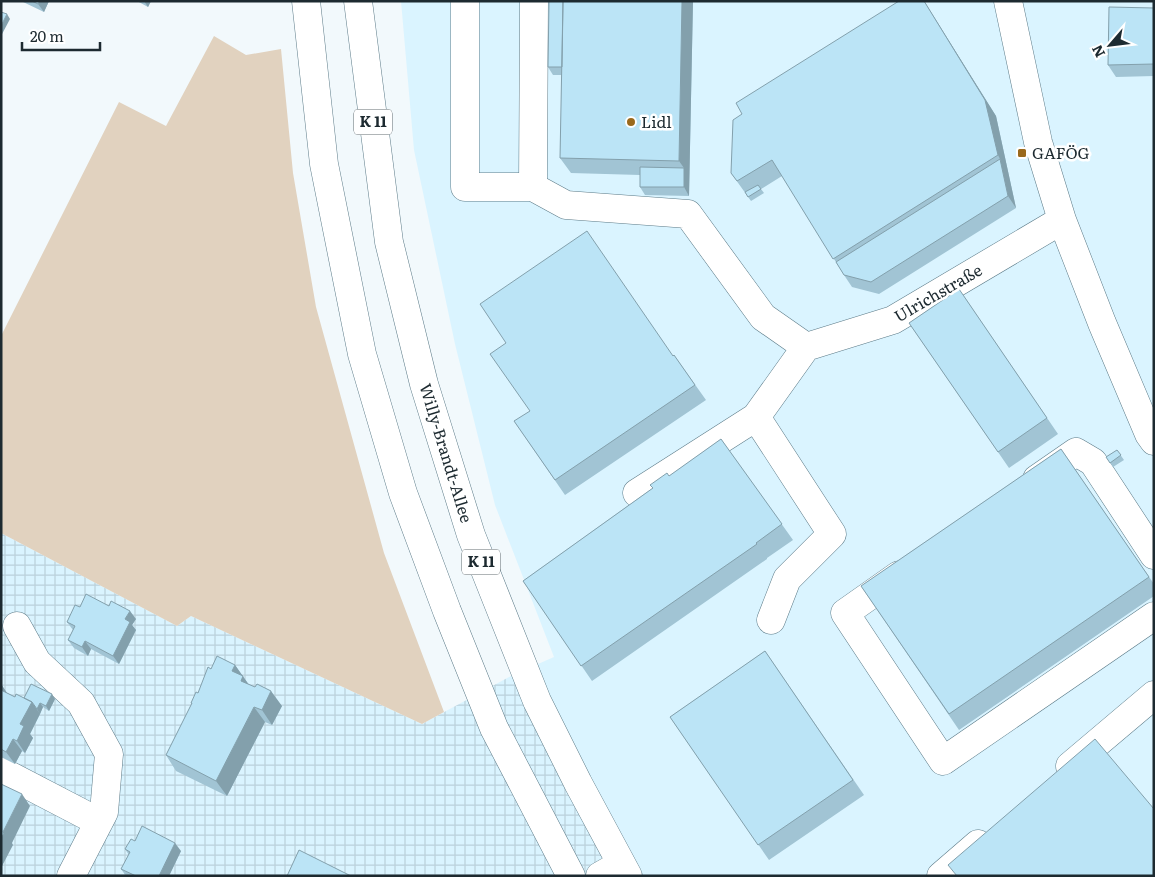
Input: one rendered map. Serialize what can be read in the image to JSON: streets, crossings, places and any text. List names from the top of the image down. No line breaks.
{"streets":{"main road":["K 11","Ulrichstraße","Willy-Brandt-Allee"]},"places":{"other":["Lidl"],"transit":["GAFÖG"]},"scale_bar":"20 m","north":"bottom left"}
